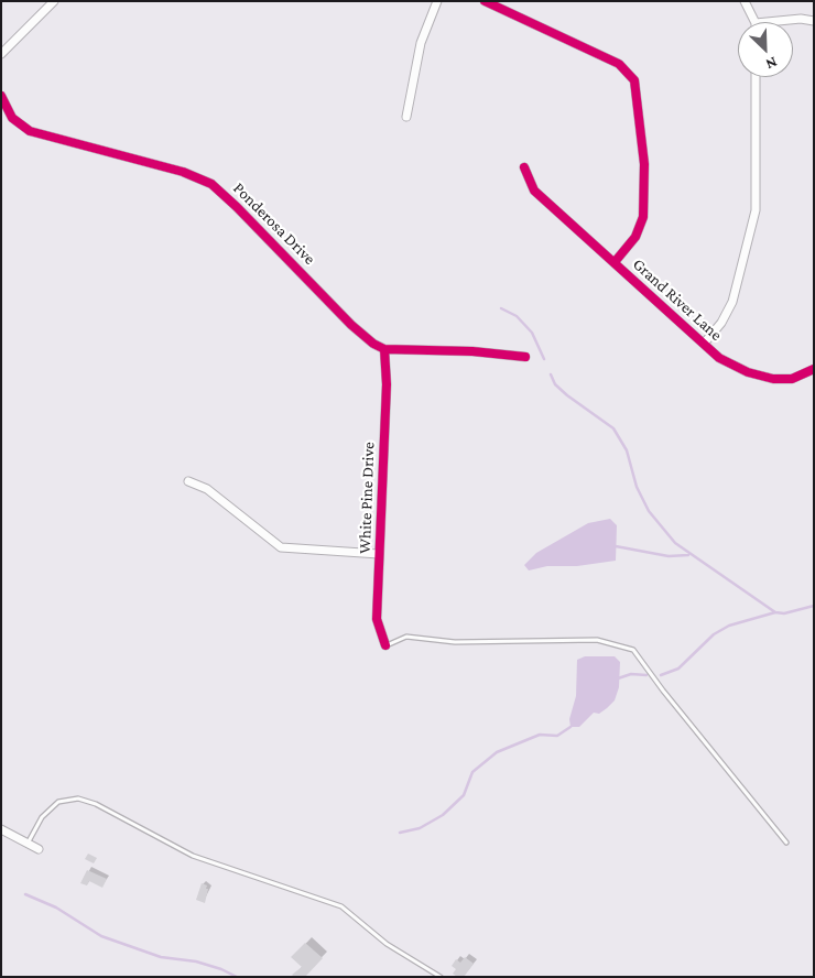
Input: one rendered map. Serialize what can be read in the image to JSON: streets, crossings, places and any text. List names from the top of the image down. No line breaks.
{"streets":{"street":["Ponderosa Drive","Grand River Lane","White Pine Drive"]},"crossings":[["Ponderosa Drive","White Pine Drive"]],"north":"bottom right"}
